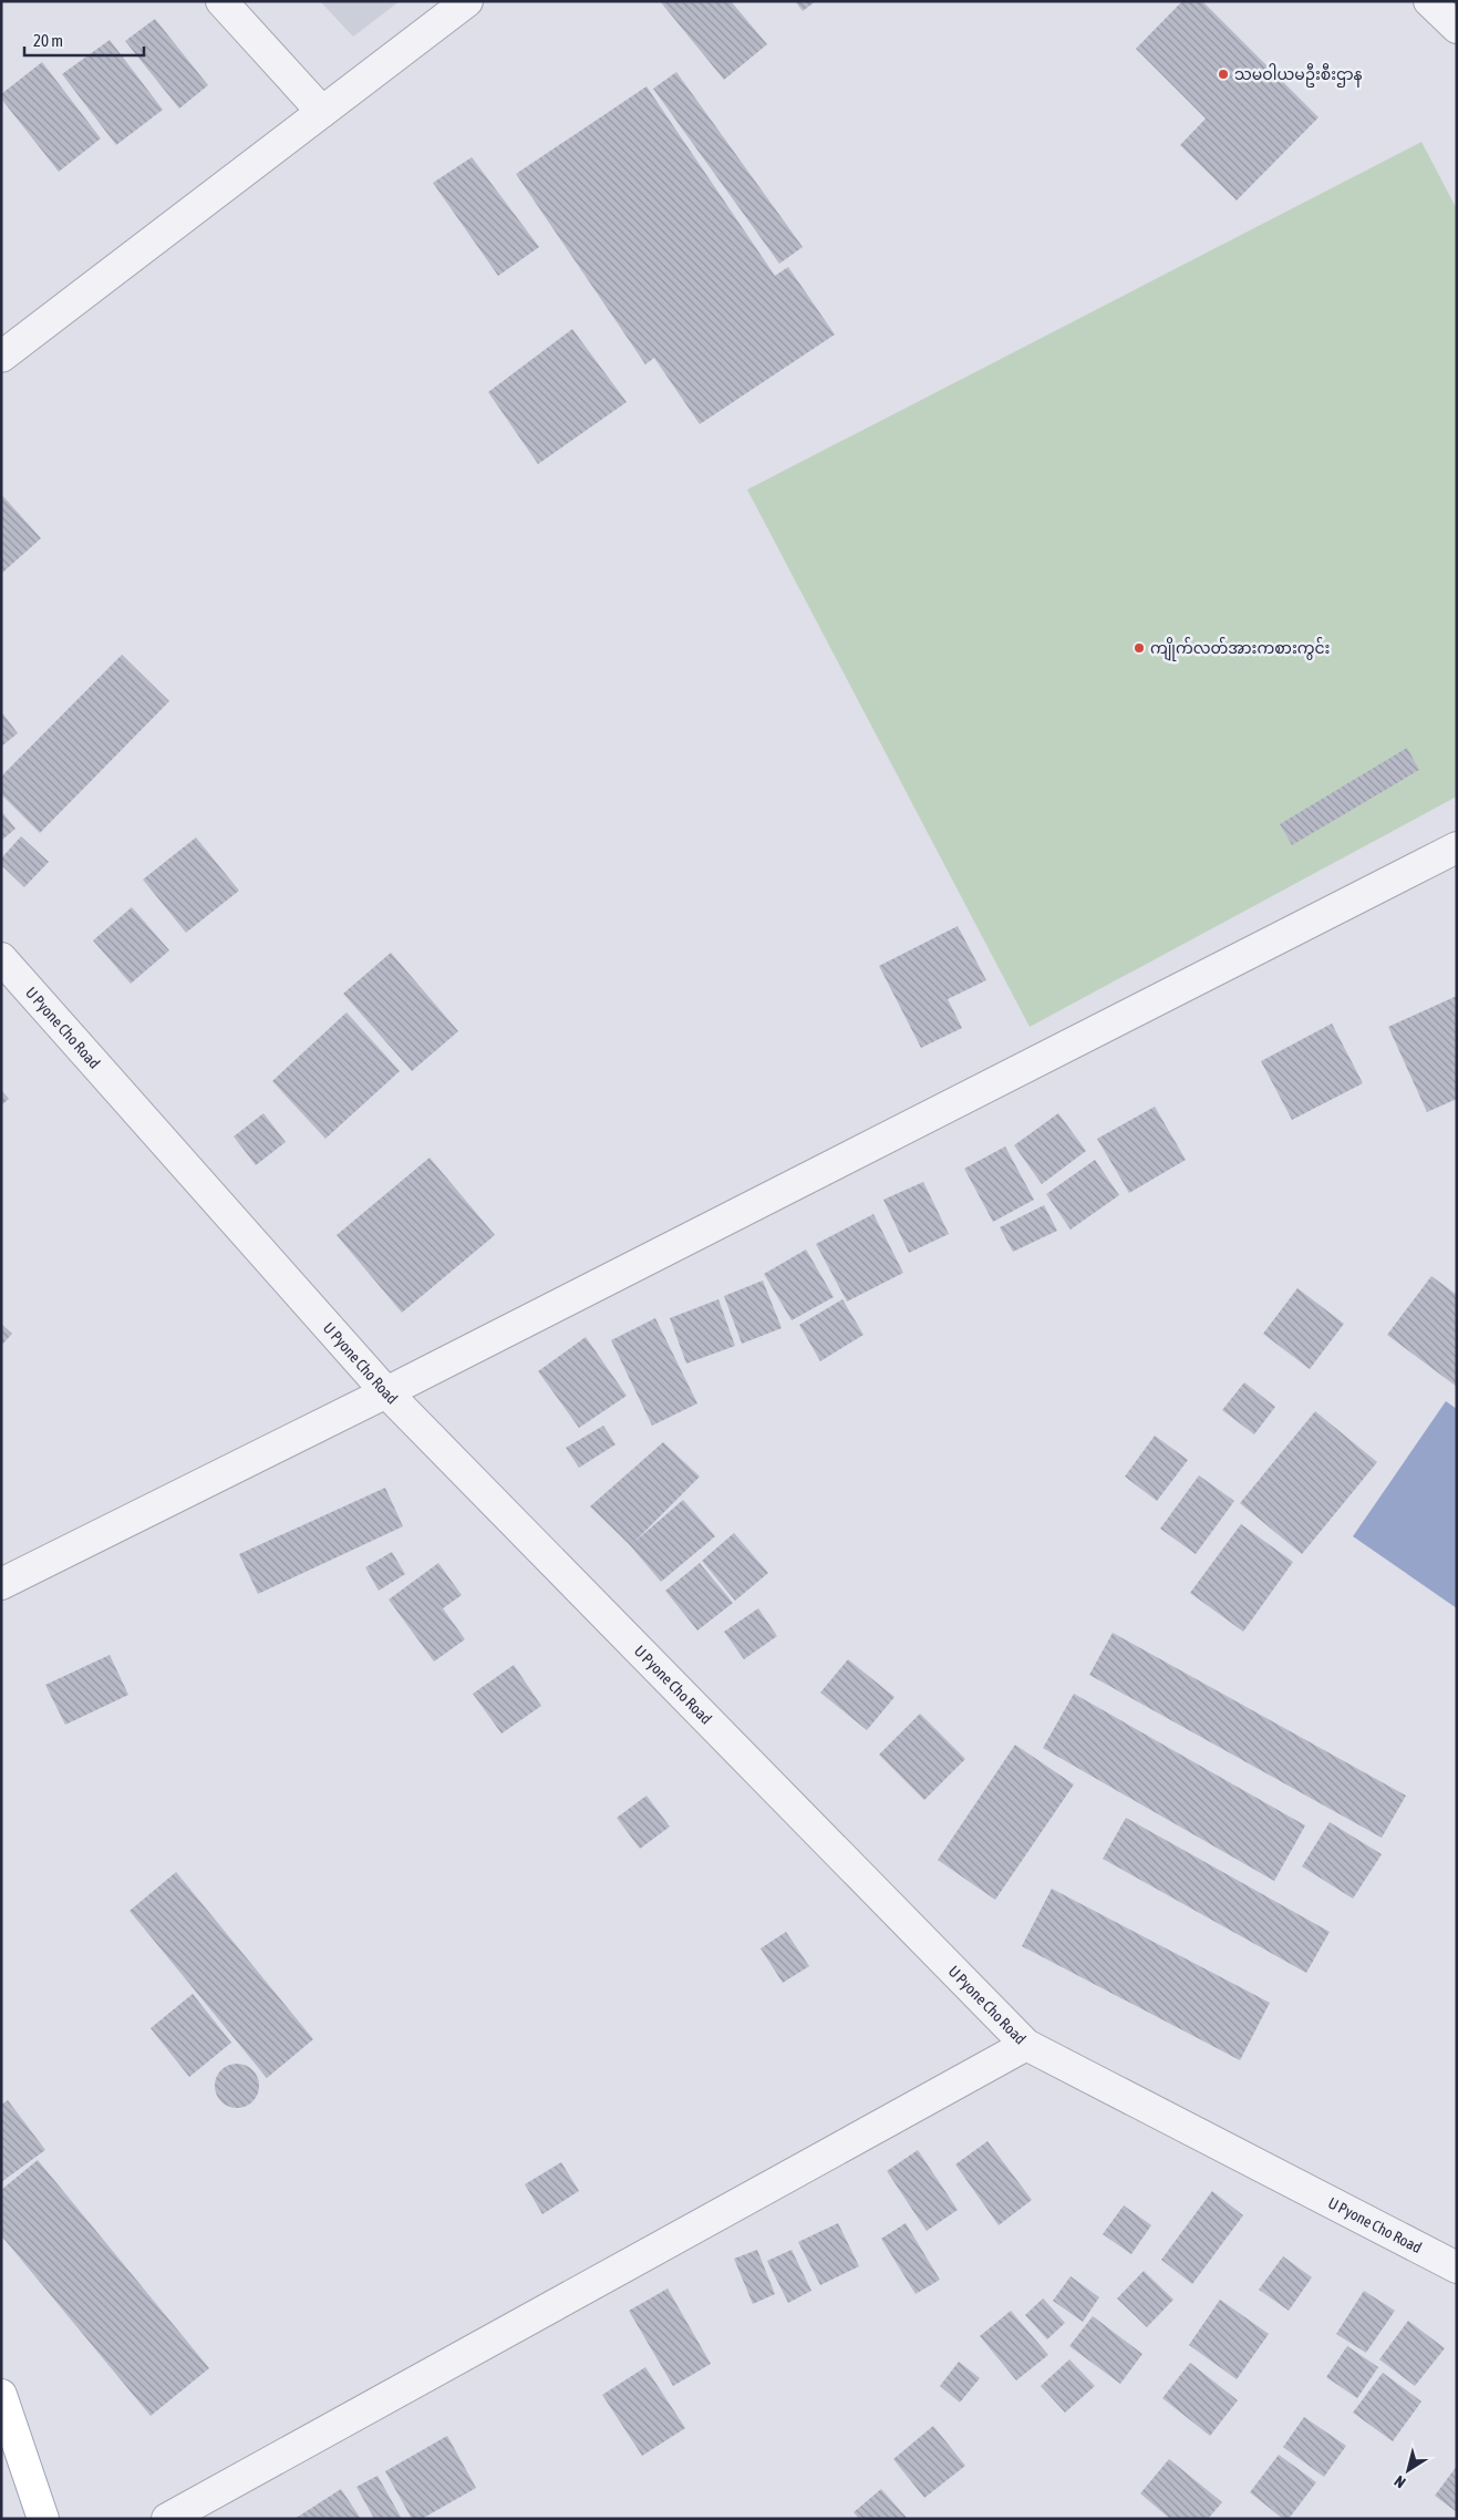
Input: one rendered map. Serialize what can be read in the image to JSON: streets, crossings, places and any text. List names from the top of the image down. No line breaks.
{"streets":{"street":["U Pyone Cho Road"]},"places":["သမဝါယမဦးစီးဌာန","ကျိုက်လတ်အားကစားကွင်း"],"scale_bar":"20 m","north":"bottom left"}
